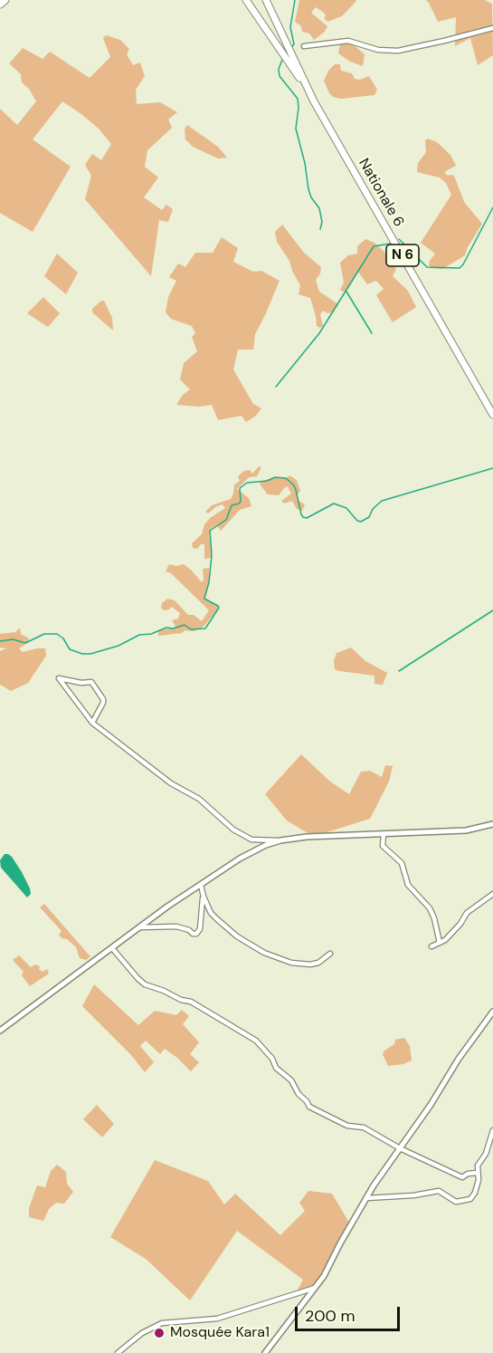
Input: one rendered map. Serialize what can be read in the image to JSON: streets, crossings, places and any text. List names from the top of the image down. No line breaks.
{"streets":{"main road":["Nationale 6","N 6"]},"places":["Mosquée Kara1"],"scale_bar":"200 m"}
